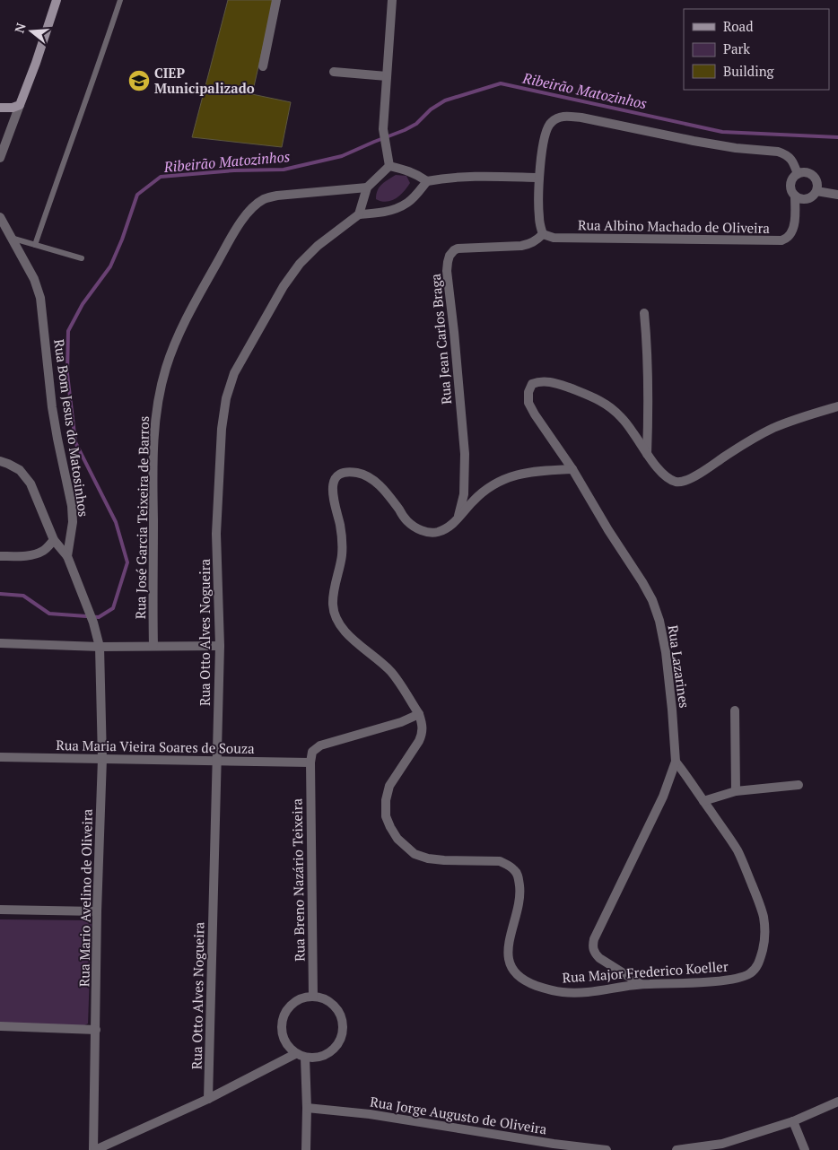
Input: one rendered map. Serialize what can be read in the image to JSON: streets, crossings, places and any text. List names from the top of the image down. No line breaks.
{"streets":{"street":["Rua Albino Machado de Oliveira","Rua Jean Carlos Braga","Rua Bom Jesus do Matosinhos","Rua José Garcia Teixeira de Barros","Rua Otto Alves Nogueira","Rua Lazarines","Rua Maria Vieira Soares de Souza","Rua Breno Nazário Teixeira","Rua Mario Avelino de Oliveira","Rua Major Frederico Koeller","Rua Jorge Augusto de Oliveira"]},"crossings":[["Rua Albino Machado de Oliveira","Rua Jean Carlos Braga"],["Rua Otto Alves Nogueira","Rua Maria Vieira Soares de Souza"],["Rua Lazarines","Rua Major Frederico Koeller"],["Rua Maria Vieira Soares de Souza","Rua Breno Nazário Teixeira"],["Rua Maria Vieira Soares de Souza","Rua Mario Avelino de Oliveira"]],"water":["Ribeirão Matozinhos"],"places":{"school or university":["CIEP Municipalizado"]},"legend":["Road","Park","Building"],"north":"left"}
